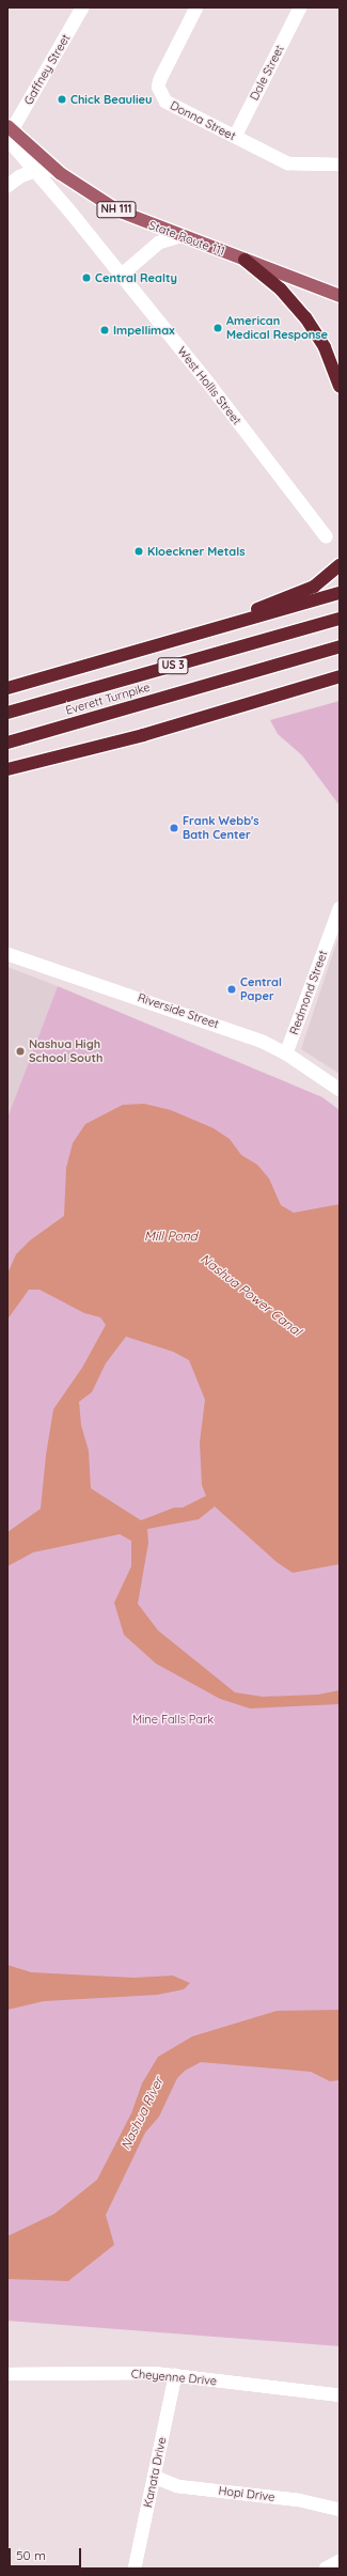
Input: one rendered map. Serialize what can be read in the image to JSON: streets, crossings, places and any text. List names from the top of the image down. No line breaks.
{"streets":{"highway":["US 3","Everett Turnpike"],"main road":["NH 111","State Route 111"],"street":["Gaffney Street","Dale Street","Donna Street","West Hollis Street","Redmond Street","Riverside Street","Cheyenne Drive","Kanata Drive","Hopi Drive"]},"crossings":[["Gaffney Street","State Route 111"],["Gaffney Street","West Hollis Street"],["Dale Street","Donna Street"],["State Route 111","West Hollis Street"],["Redmond Street","Riverside Street"],["Cheyenne Drive","Kanata Drive"],["Kanata Drive","Hopi Drive"]],"water":["Mill Pond","Nashua Power Canal","Nashua River"],"parks":["Mine Falls Park"],"places":["Chick Beaulieu","Central Realty","American Medical Response","Impellimax","Kloeckner Metals","Frank Webb's Bath Center","Central Paper","Nashua High School South"],"scale_bar":"50 m"}
